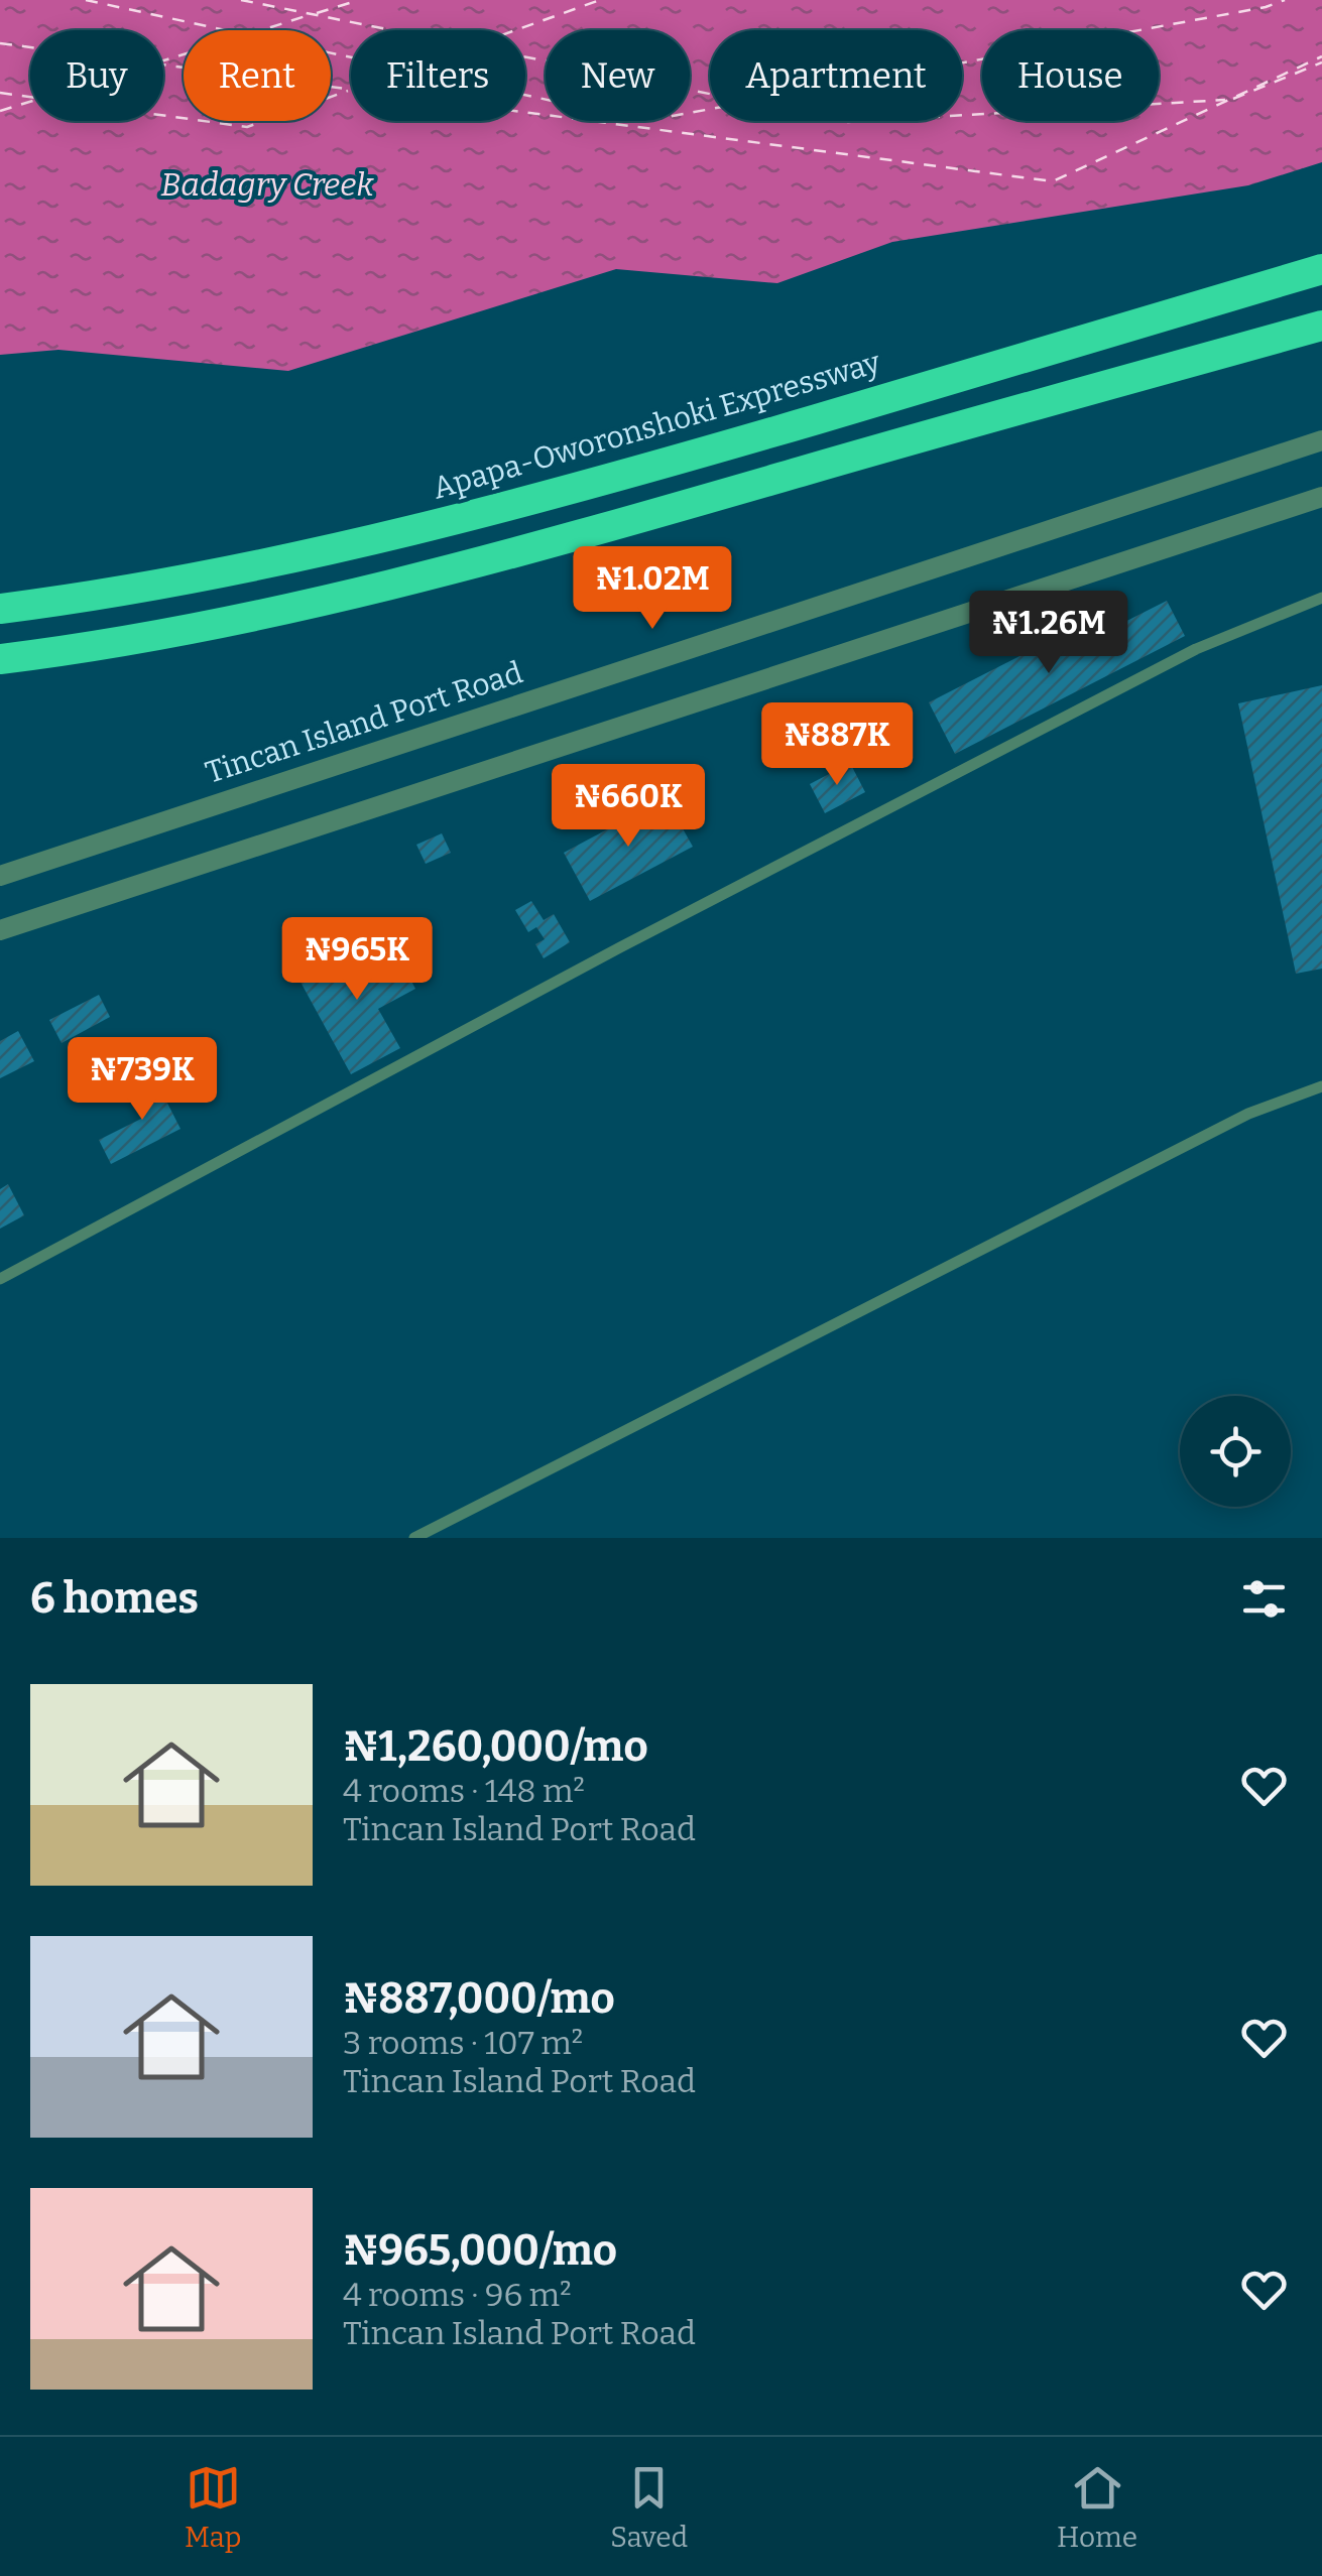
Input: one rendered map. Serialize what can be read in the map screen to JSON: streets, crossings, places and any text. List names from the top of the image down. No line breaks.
{"streets":{"highway":["Apapa-Oworonshoki Expressway"],"street":["Tincan Island Port Road"]},"water":["Badagry Creek"],"page":{"chip":["Buy","Rent","Filters","New","Apartment","House"],"price":["₦1.02M","₦1.26M","₦887K","₦660K","₦965K","₦739K"],"heading":"6 homes","list":[{"name":"₦1,260,000/mo","note":"4 rooms · 148 m² · Tincan Island Port Road"},{"name":"₦887,000/mo","note":"3 rooms · 107 m² · Tincan Island Port Road"},{"name":"₦965,000/mo","note":"4 rooms · 96 m² · Tincan Island Port Road"}],"tabs":["Map","Saved","Home"]}}
